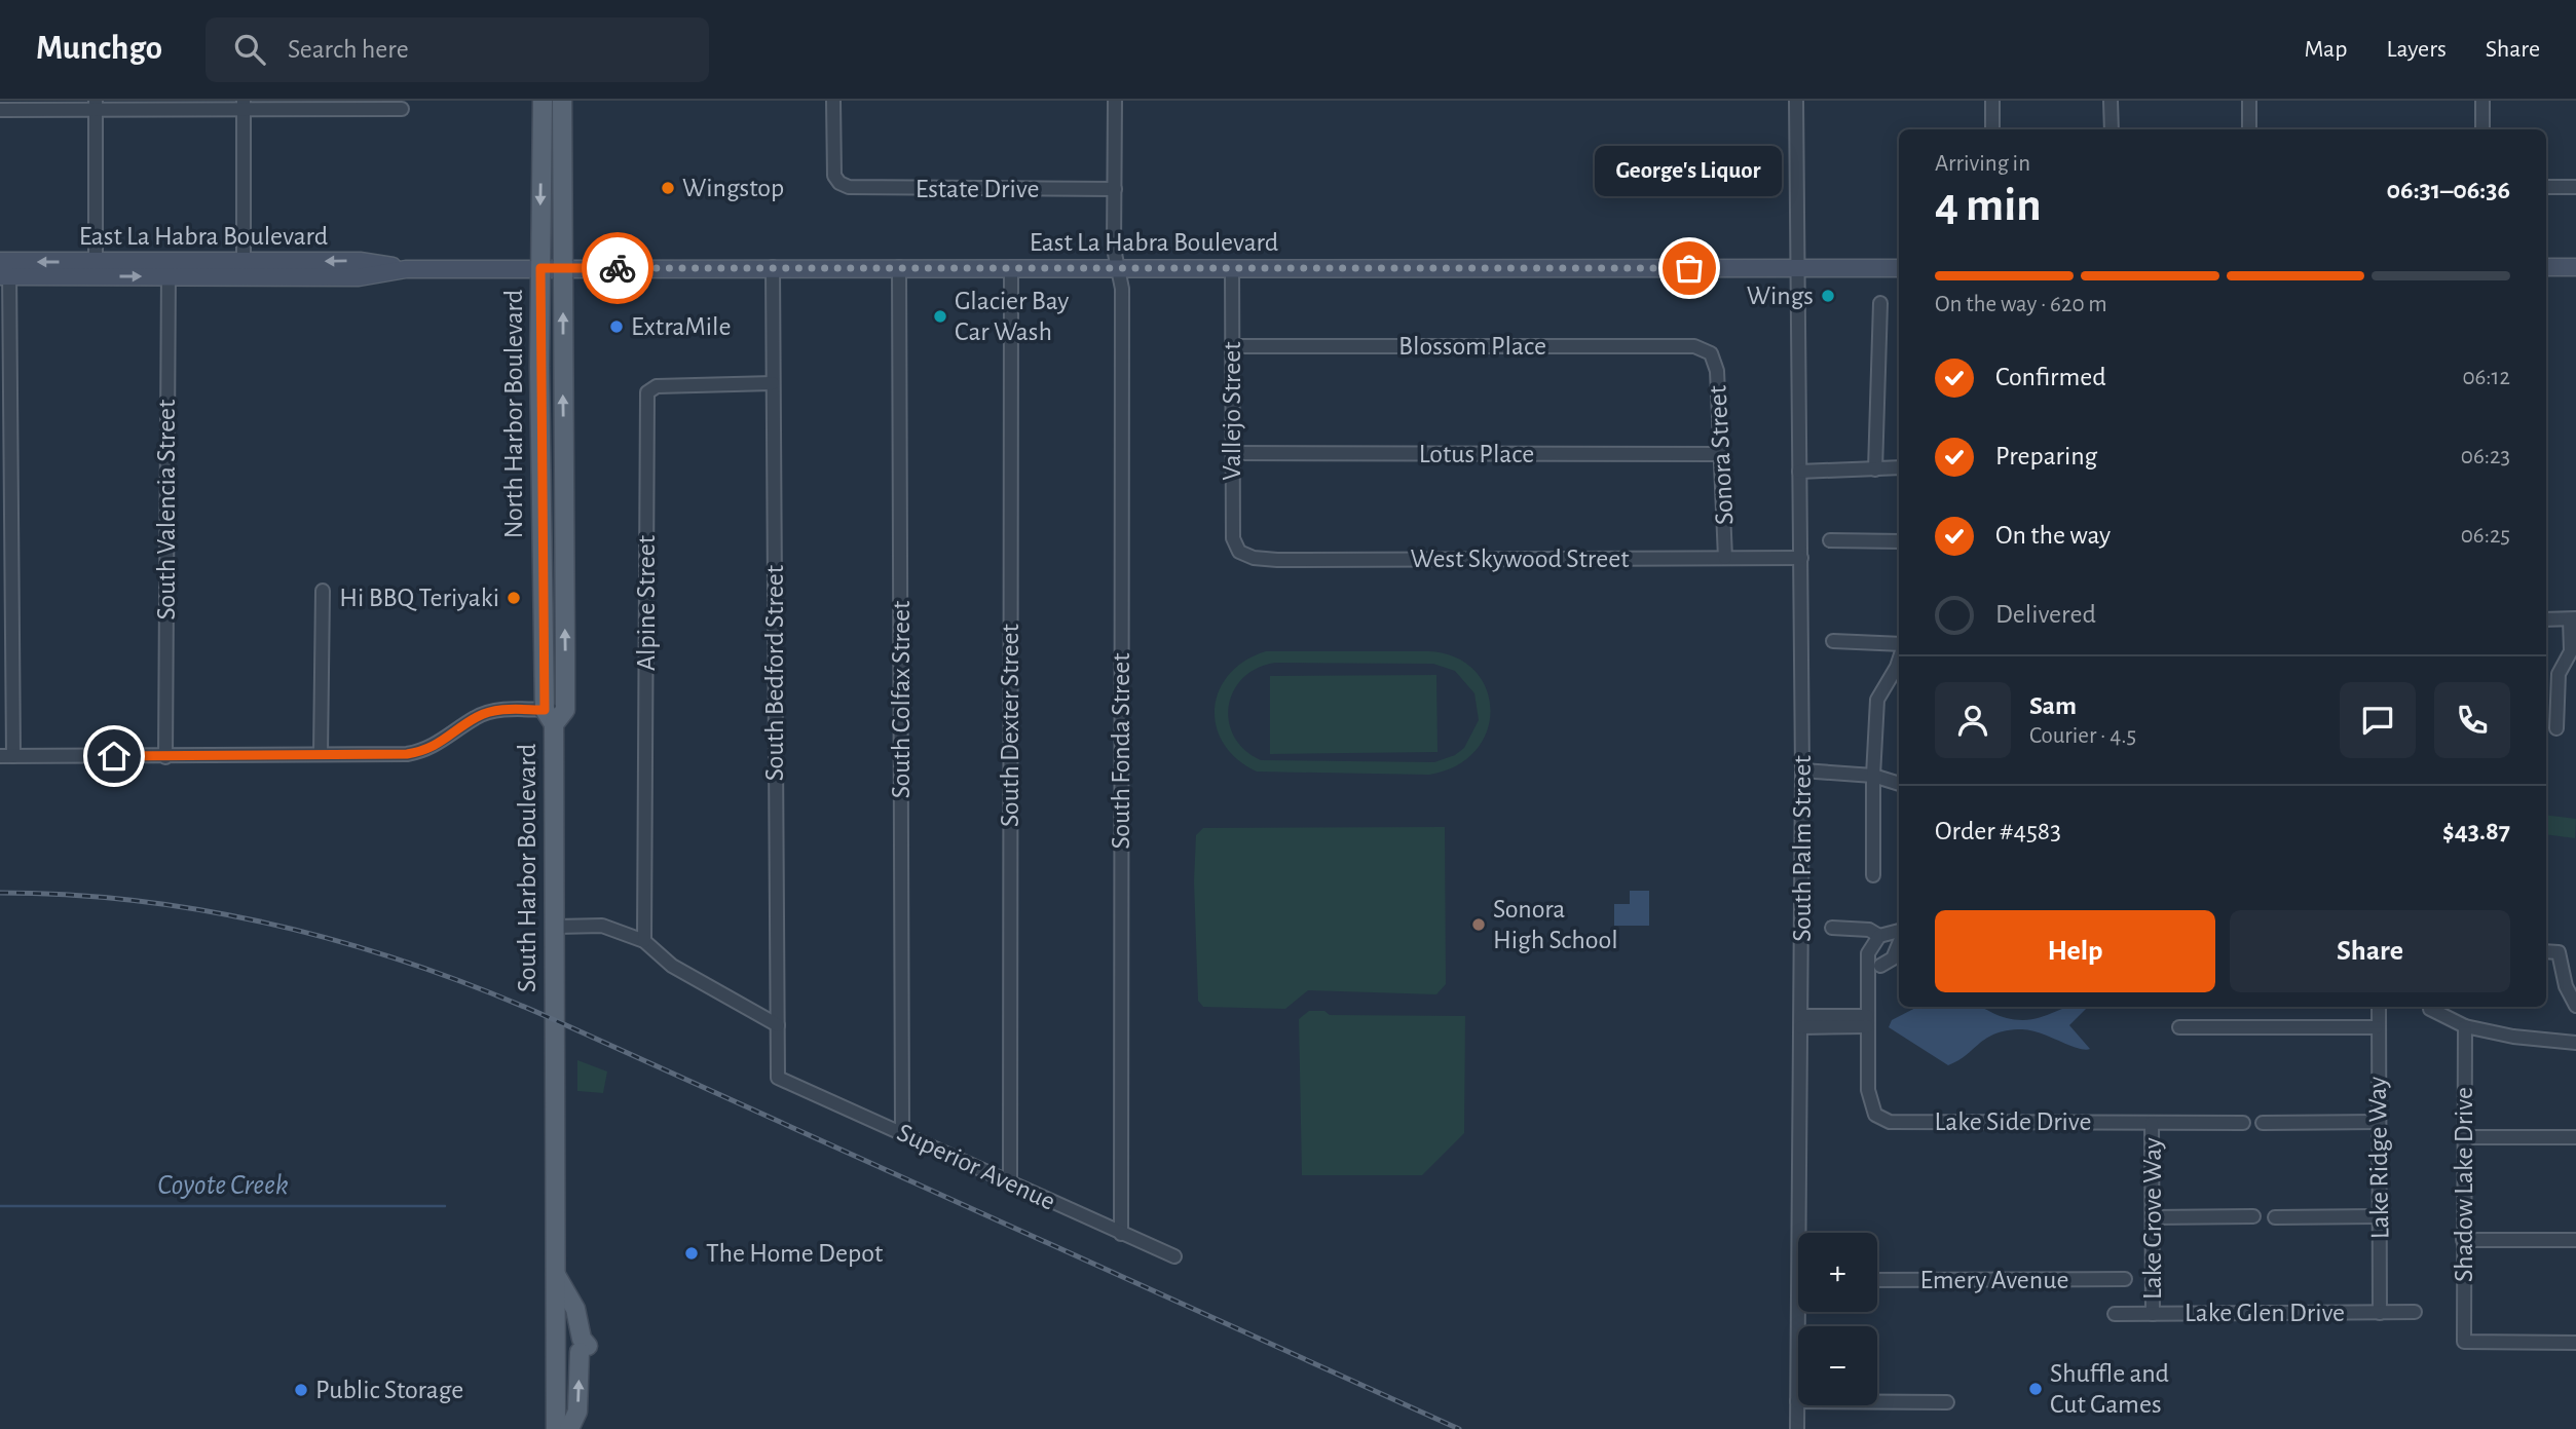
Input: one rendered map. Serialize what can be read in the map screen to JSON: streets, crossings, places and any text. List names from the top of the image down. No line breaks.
{"streets":{"main road":["East La Habra Boulevard","North Harbor Boulevard","South Harbor Boulevard"],"street":["Estate Drive","Blossom Place","Vallejo Street","Lotus Place","Sonora Street","South Valencia Street","West Skywood Street","Alpine Street","South Bedford Street","South Colfax Street","South Dexter Street","South Fonda Street","South Palm Street","Lake Side Drive","Lake Ridge Way","Superior Avenue","Shadow Lake Drive","Lake Grove Way","Emery Avenue","Lake Glen Drive"]},"crossings":[["Estate Drive","South Fonda Street"],["East La Habra Boulevard","Vallejo Street"],["East La Habra Boulevard","North Harbor Boulevard"],["East La Habra Boulevard","South Valencia Street"],["East La Habra Boulevard","South Bedford Street"],["East La Habra Boulevard","South Colfax Street"],["East La Habra Boulevard","South Dexter Street"],["East La Habra Boulevard","South Fonda Street"],["East La Habra Boulevard","South Palm Street"],["East La Habra Boulevard","South Harbor Boulevard"],["Blossom Place","Vallejo Street"],["Blossom Place","Sonora Street"],["Vallejo Street","Lotus Place"],["Vallejo Street","West Skywood Street"],["North Harbor Boulevard","South Harbor Boulevard"],["Lotus Place","Sonora Street"],["Sonora Street","West Skywood Street"],["West Skywood Street","South Palm Street"],["Alpine Street","South Bedford Street"],["South Bedford Street","Superior Avenue"],["South Colfax Street","Superior Avenue"],["South Dexter Street","Superior Avenue"],["South Fonda Street","Superior Avenue"],["Lake Side Drive","Lake Grove Way"],["Lake Ridge Way","Lake Glen Drive"],["Lake Grove Way","Lake Glen Drive"]],"one_way":["South Harbor Boulevard"],"water":["Coyote Creek"],"places":["Wingstop","George's Liquor","Wings","Glacier Bay Car Wash","ExtraMile","Hi BBQ Teriyaki","Sonora High School","The Home Depot","Shuffle and Cut Games","Public Storage"],"page":{"header":"Munchgo","search":"Search here","nav":["Map","Layers","Share"],"heading":["4 min","Arriving in","06:31–06:36"],"panel":["Sam","Courier · 4.5","Order #4583","$43.87"],"bubble":"George's Liquor","bar":"On the way · 620 m","list":[["Confirmed","06:12"],["Preparing","06:23"],["On the way","06:25"],"Delivered"],"buttons":["Help","Share"],"map_buttons":["+","−"]}}
